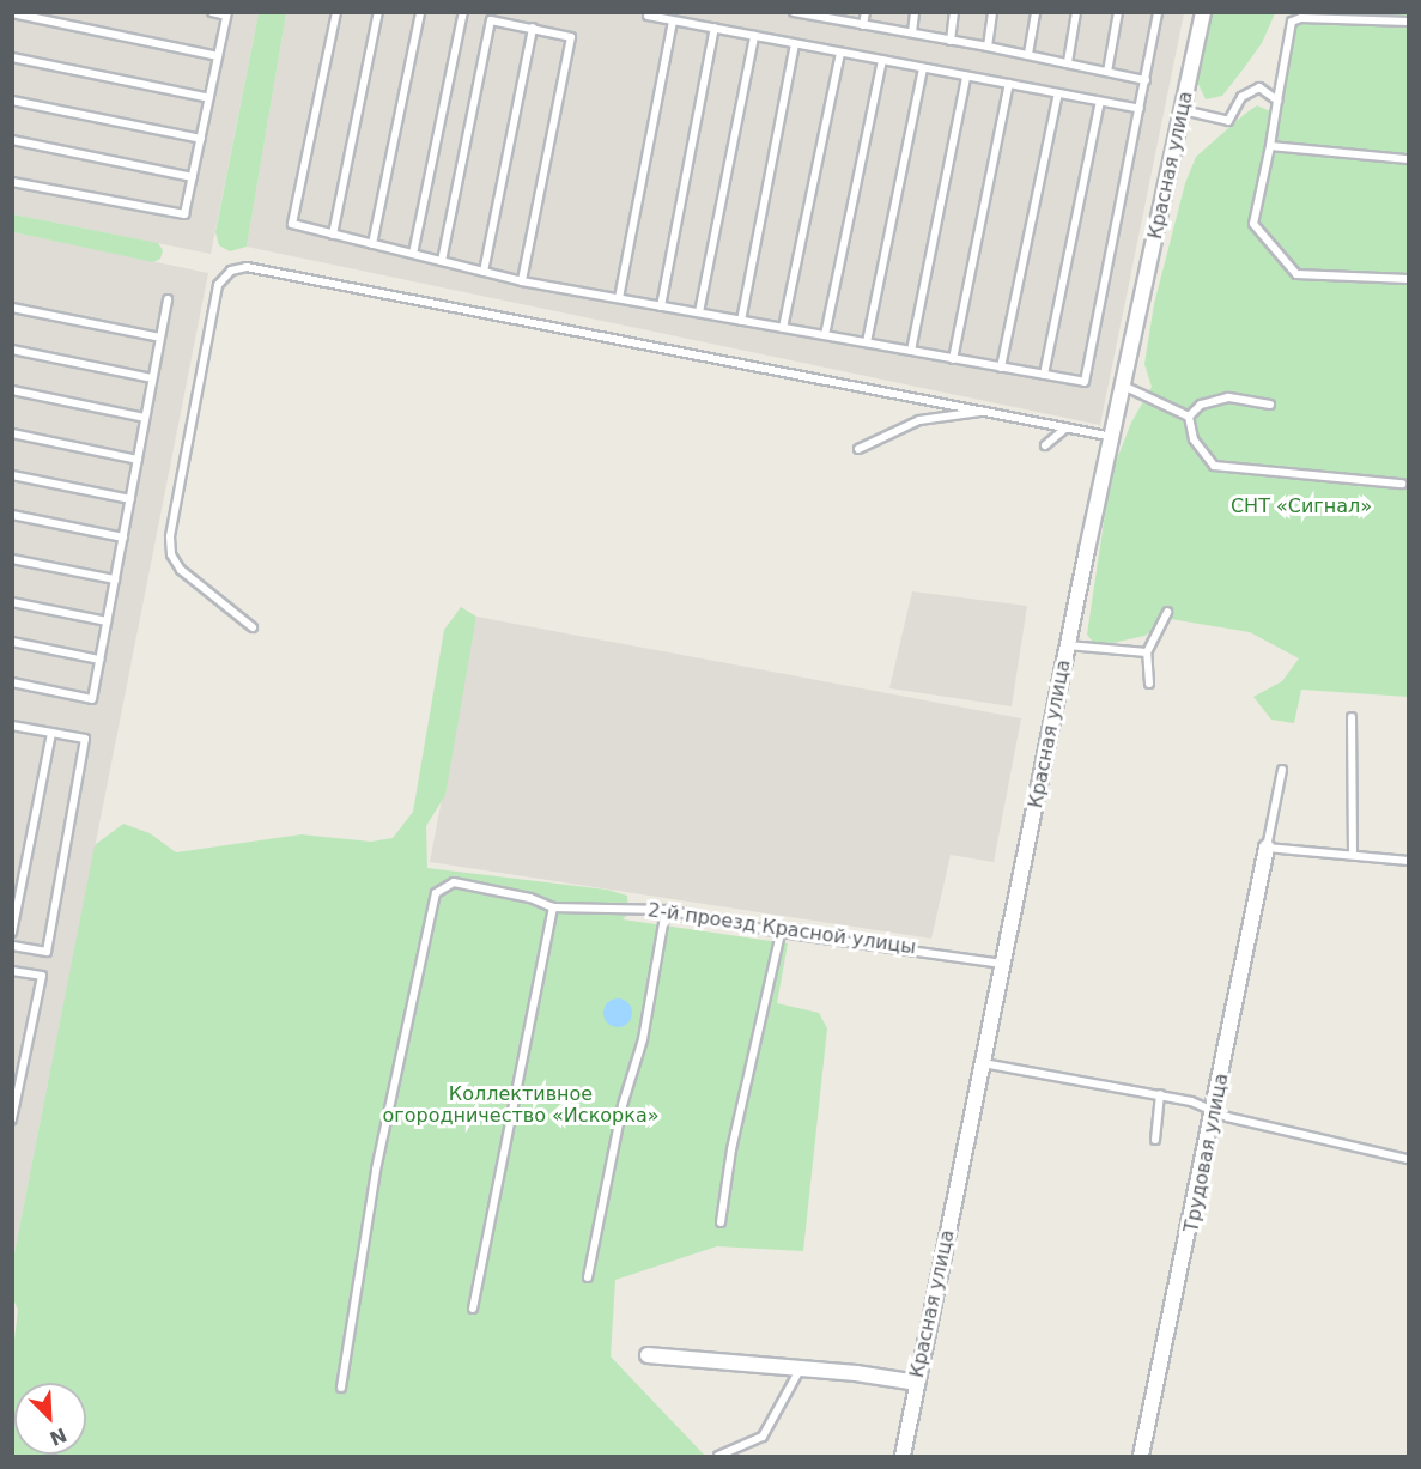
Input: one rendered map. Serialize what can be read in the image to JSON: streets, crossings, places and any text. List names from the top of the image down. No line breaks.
{"streets":{"street":["Красная улица","Трудовая улица"],"lane":["2-й проезд Красной улицы"]},"crossings":[["Красная улица","2-й проезд Красной улицы"]],"parks":["СНТ «Сигнал»","Коллективное огородничество «Искорка»"],"north":"bottom right"}
